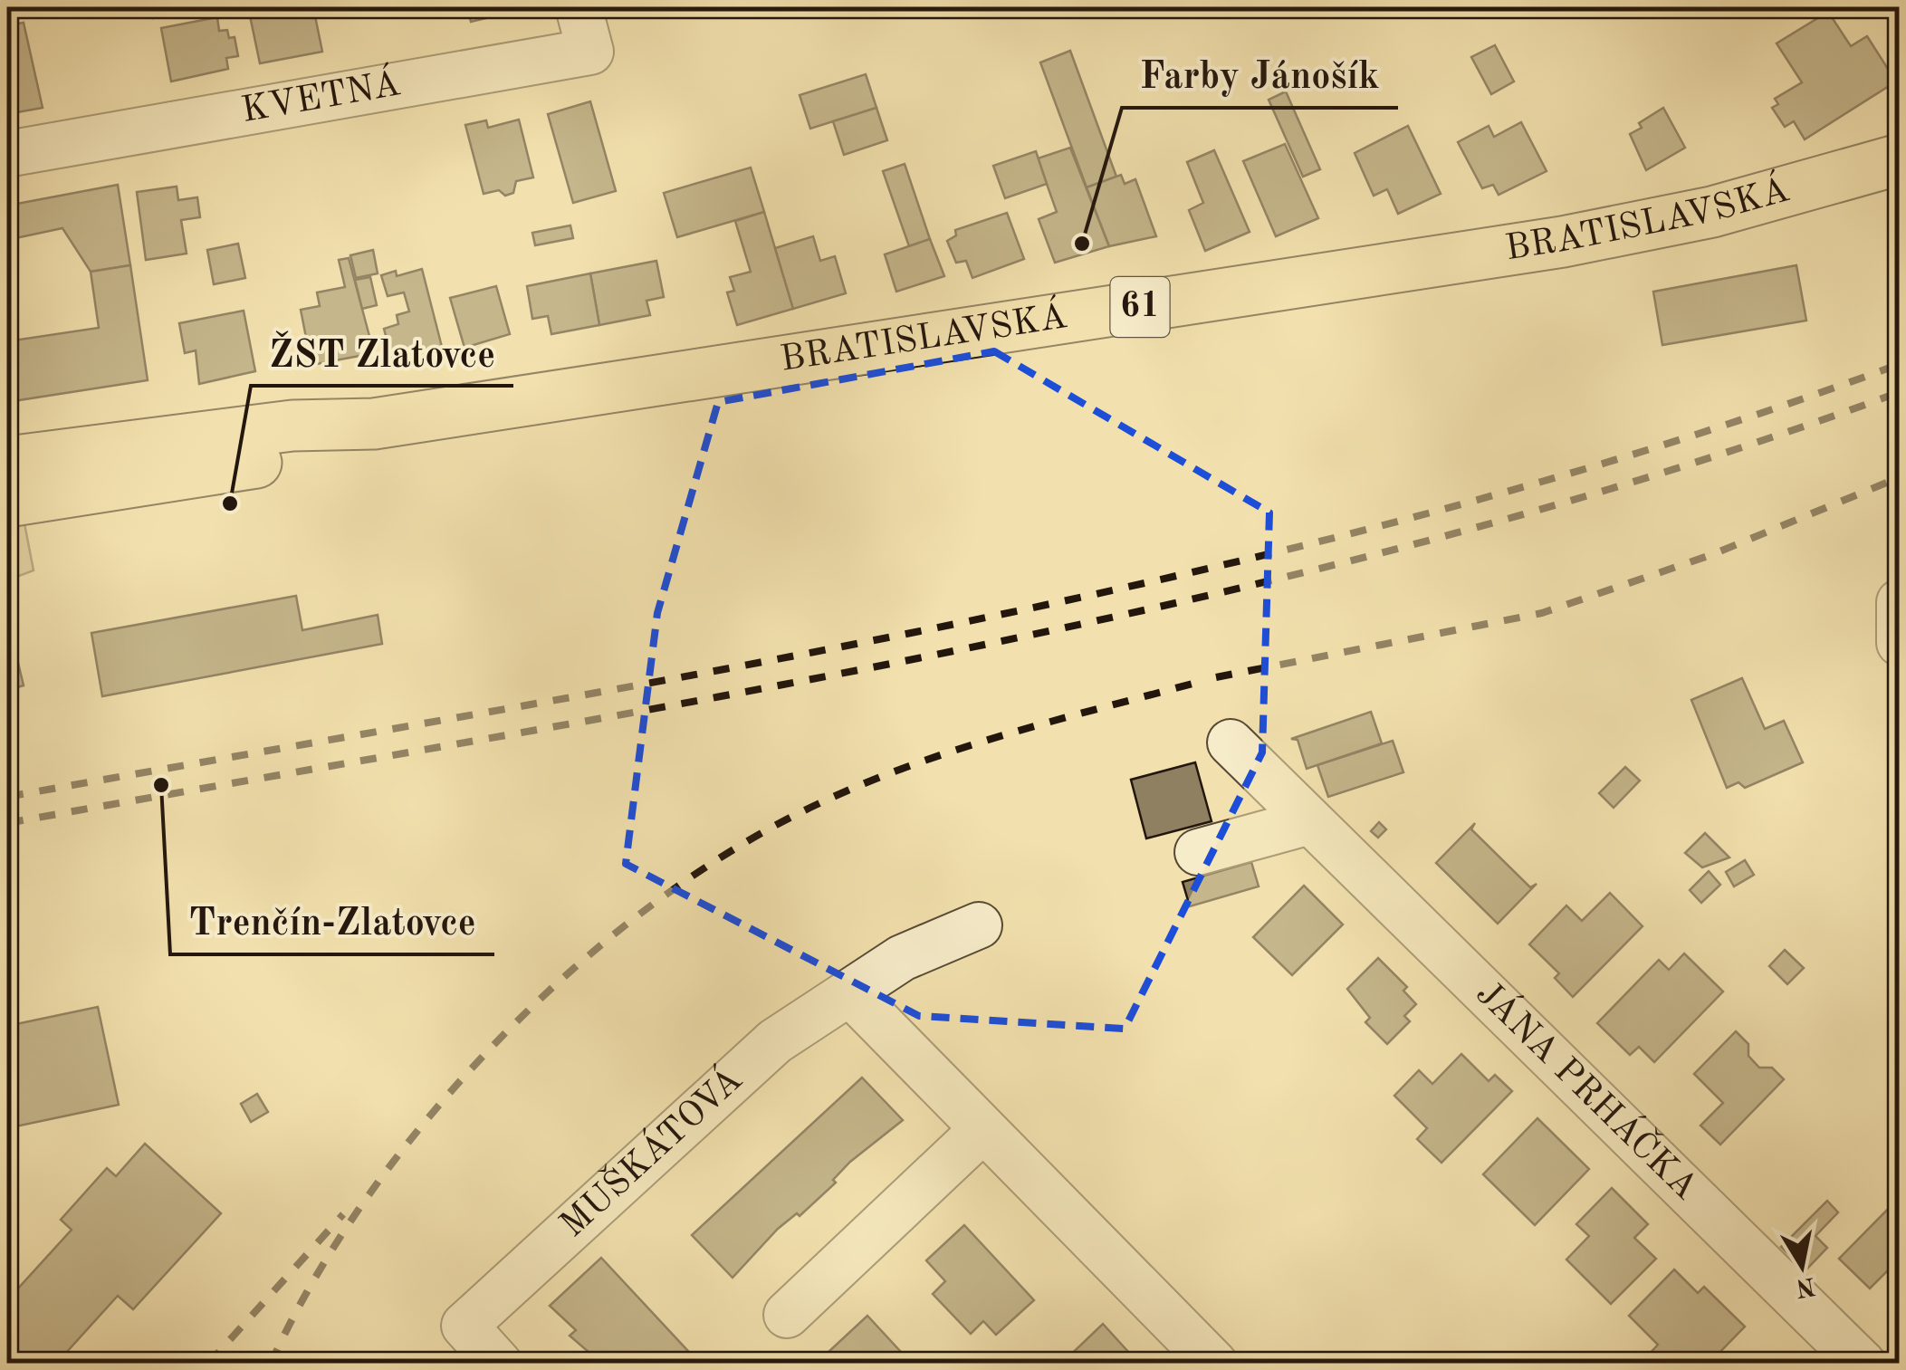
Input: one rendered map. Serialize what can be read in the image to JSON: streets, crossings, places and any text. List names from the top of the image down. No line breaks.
{"streets":{"main road":["BRATISLAVSKÁ","61"],"street":["KVETNÁ","JÁNA PRHÁČKA","MUŠKÁTOVÁ"]},"places":["Farby Jánošík","ŽST Zlatovce","Trenčín-Zlatovce"],"north":"bottom"}
